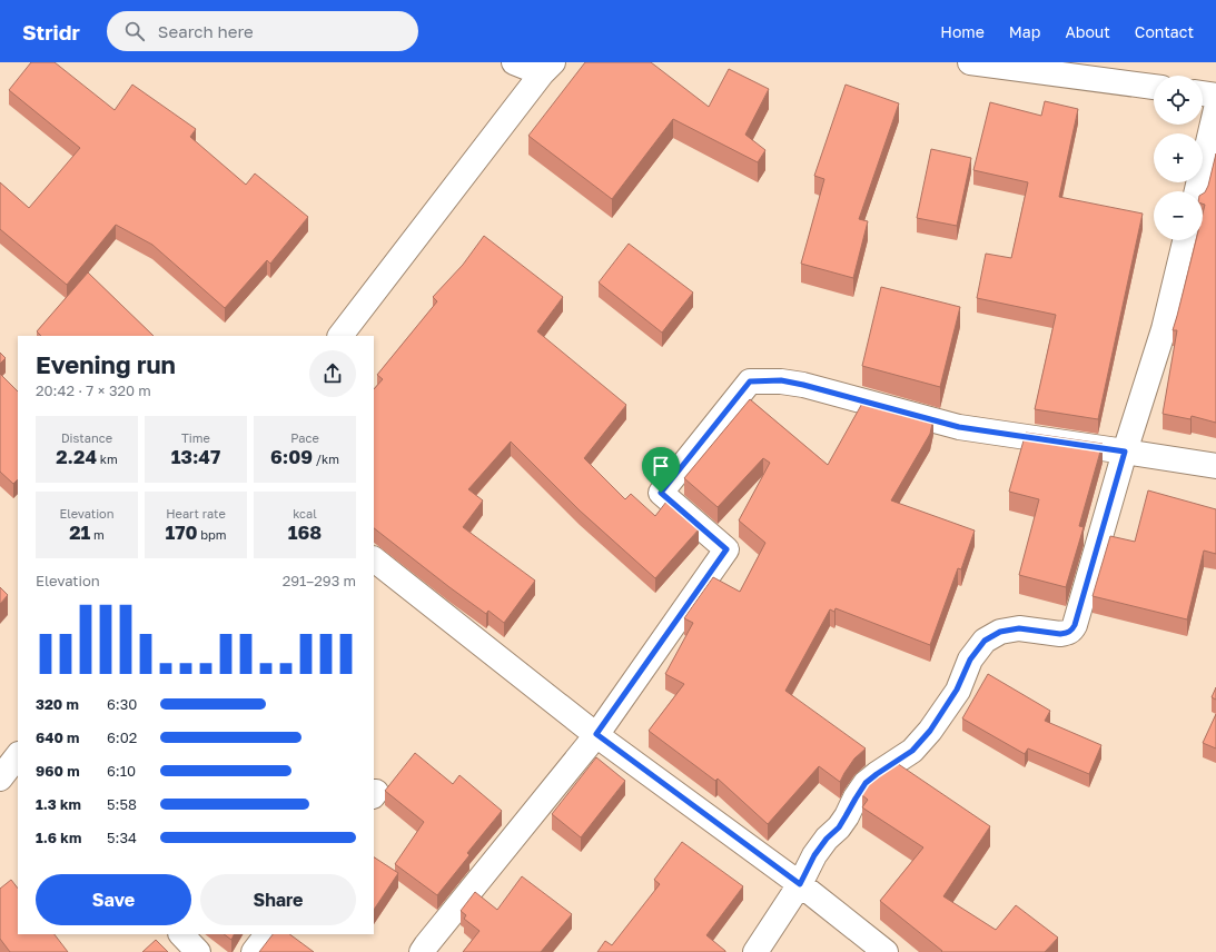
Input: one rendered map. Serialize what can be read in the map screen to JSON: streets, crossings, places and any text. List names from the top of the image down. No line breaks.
{"page":{"header":"Stridr","search":"Search here","nav":["Home","Map","About","Contact"],"map_buttons":["+","−"],"heading":["Evening run","20:42 · 7 × 320 m"],"stats":[["Distance","2.24 km"],["Time","13:47"],["Pace","6:09 /km"],["Elevation","21 m"],["Heart rate","170 bpm"],["kcal","168"]],"chart":["Elevation","291–293 m"],"list":[{"name":"320 m","note":"6:30"},{"name":"640 m","note":"6:02"},{"name":"960 m","note":"6:10"},{"name":"1.3 km","note":"5:58"},{"name":"1.6 km","note":"5:34"}],"buttons":["Save","Share"]}}
